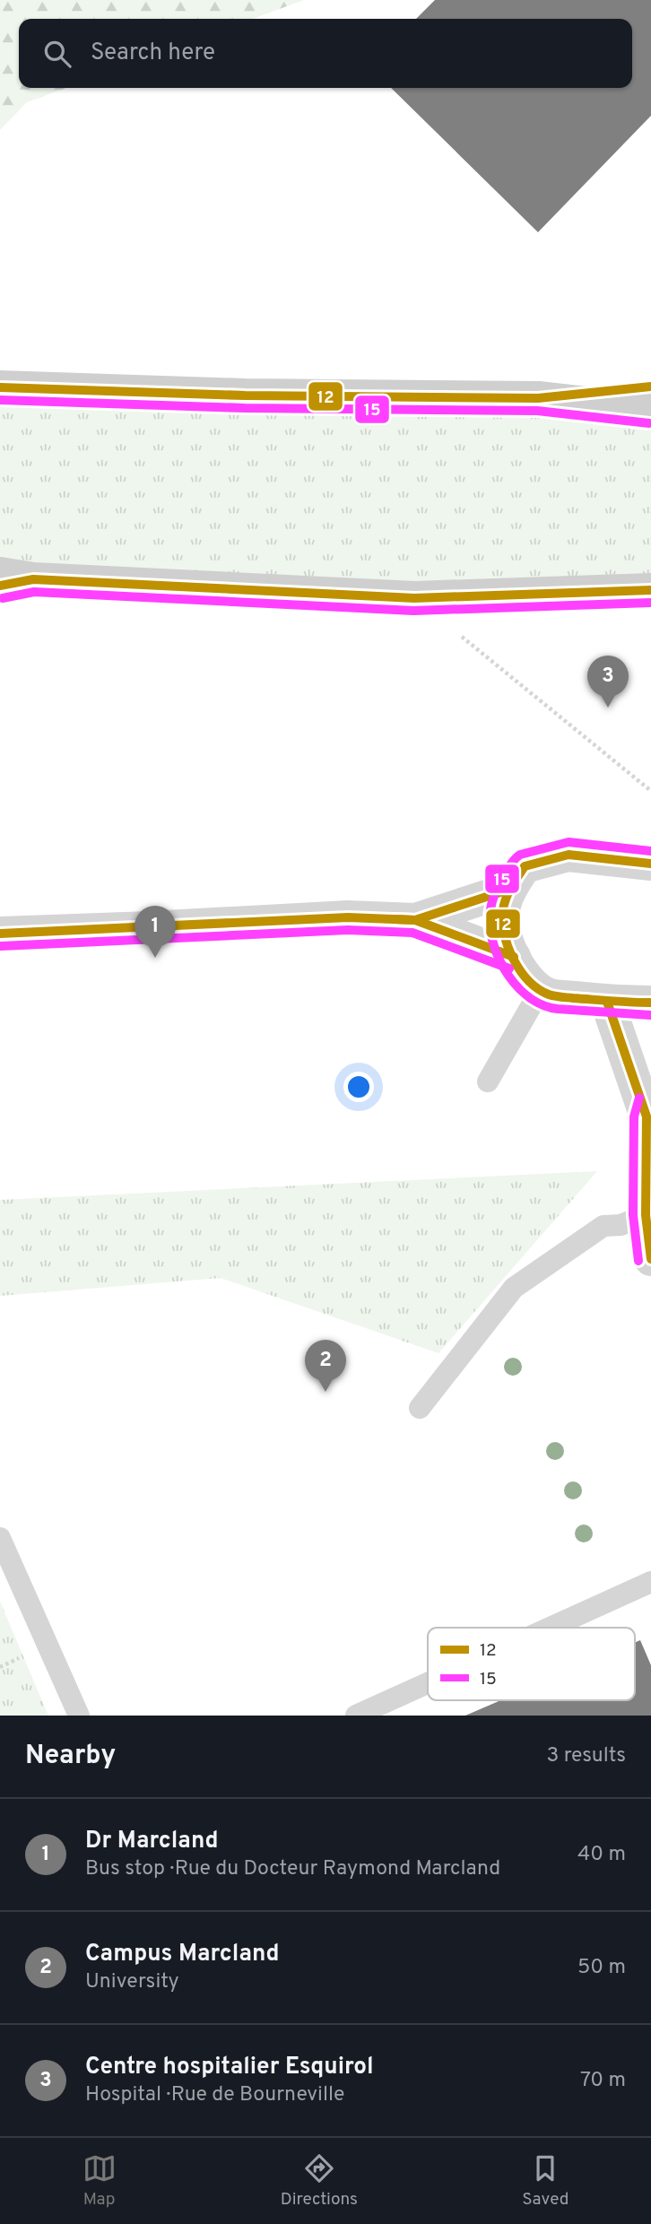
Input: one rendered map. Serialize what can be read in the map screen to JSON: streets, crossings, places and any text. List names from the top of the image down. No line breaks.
{"lines":["transit line 12","transit line 15"],"legend":["12","15"],"page":{"search":"Search here","pins":["3","1","2"],"heading":["Nearby","3 results"],"list":[{"mark":"1","name":"Dr Marcland","note":"Bus stop · Rue du Docteur Raymond Marcland","value":"40 m"},{"mark":"2","name":"Campus Marcland","note":"University","value":"50 m"},{"mark":"3","name":"Centre hospitalier Esquirol","note":"Hospital · Rue de Bourneville","value":"70 m"}],"nav":["Map","Directions","Saved"]}}
